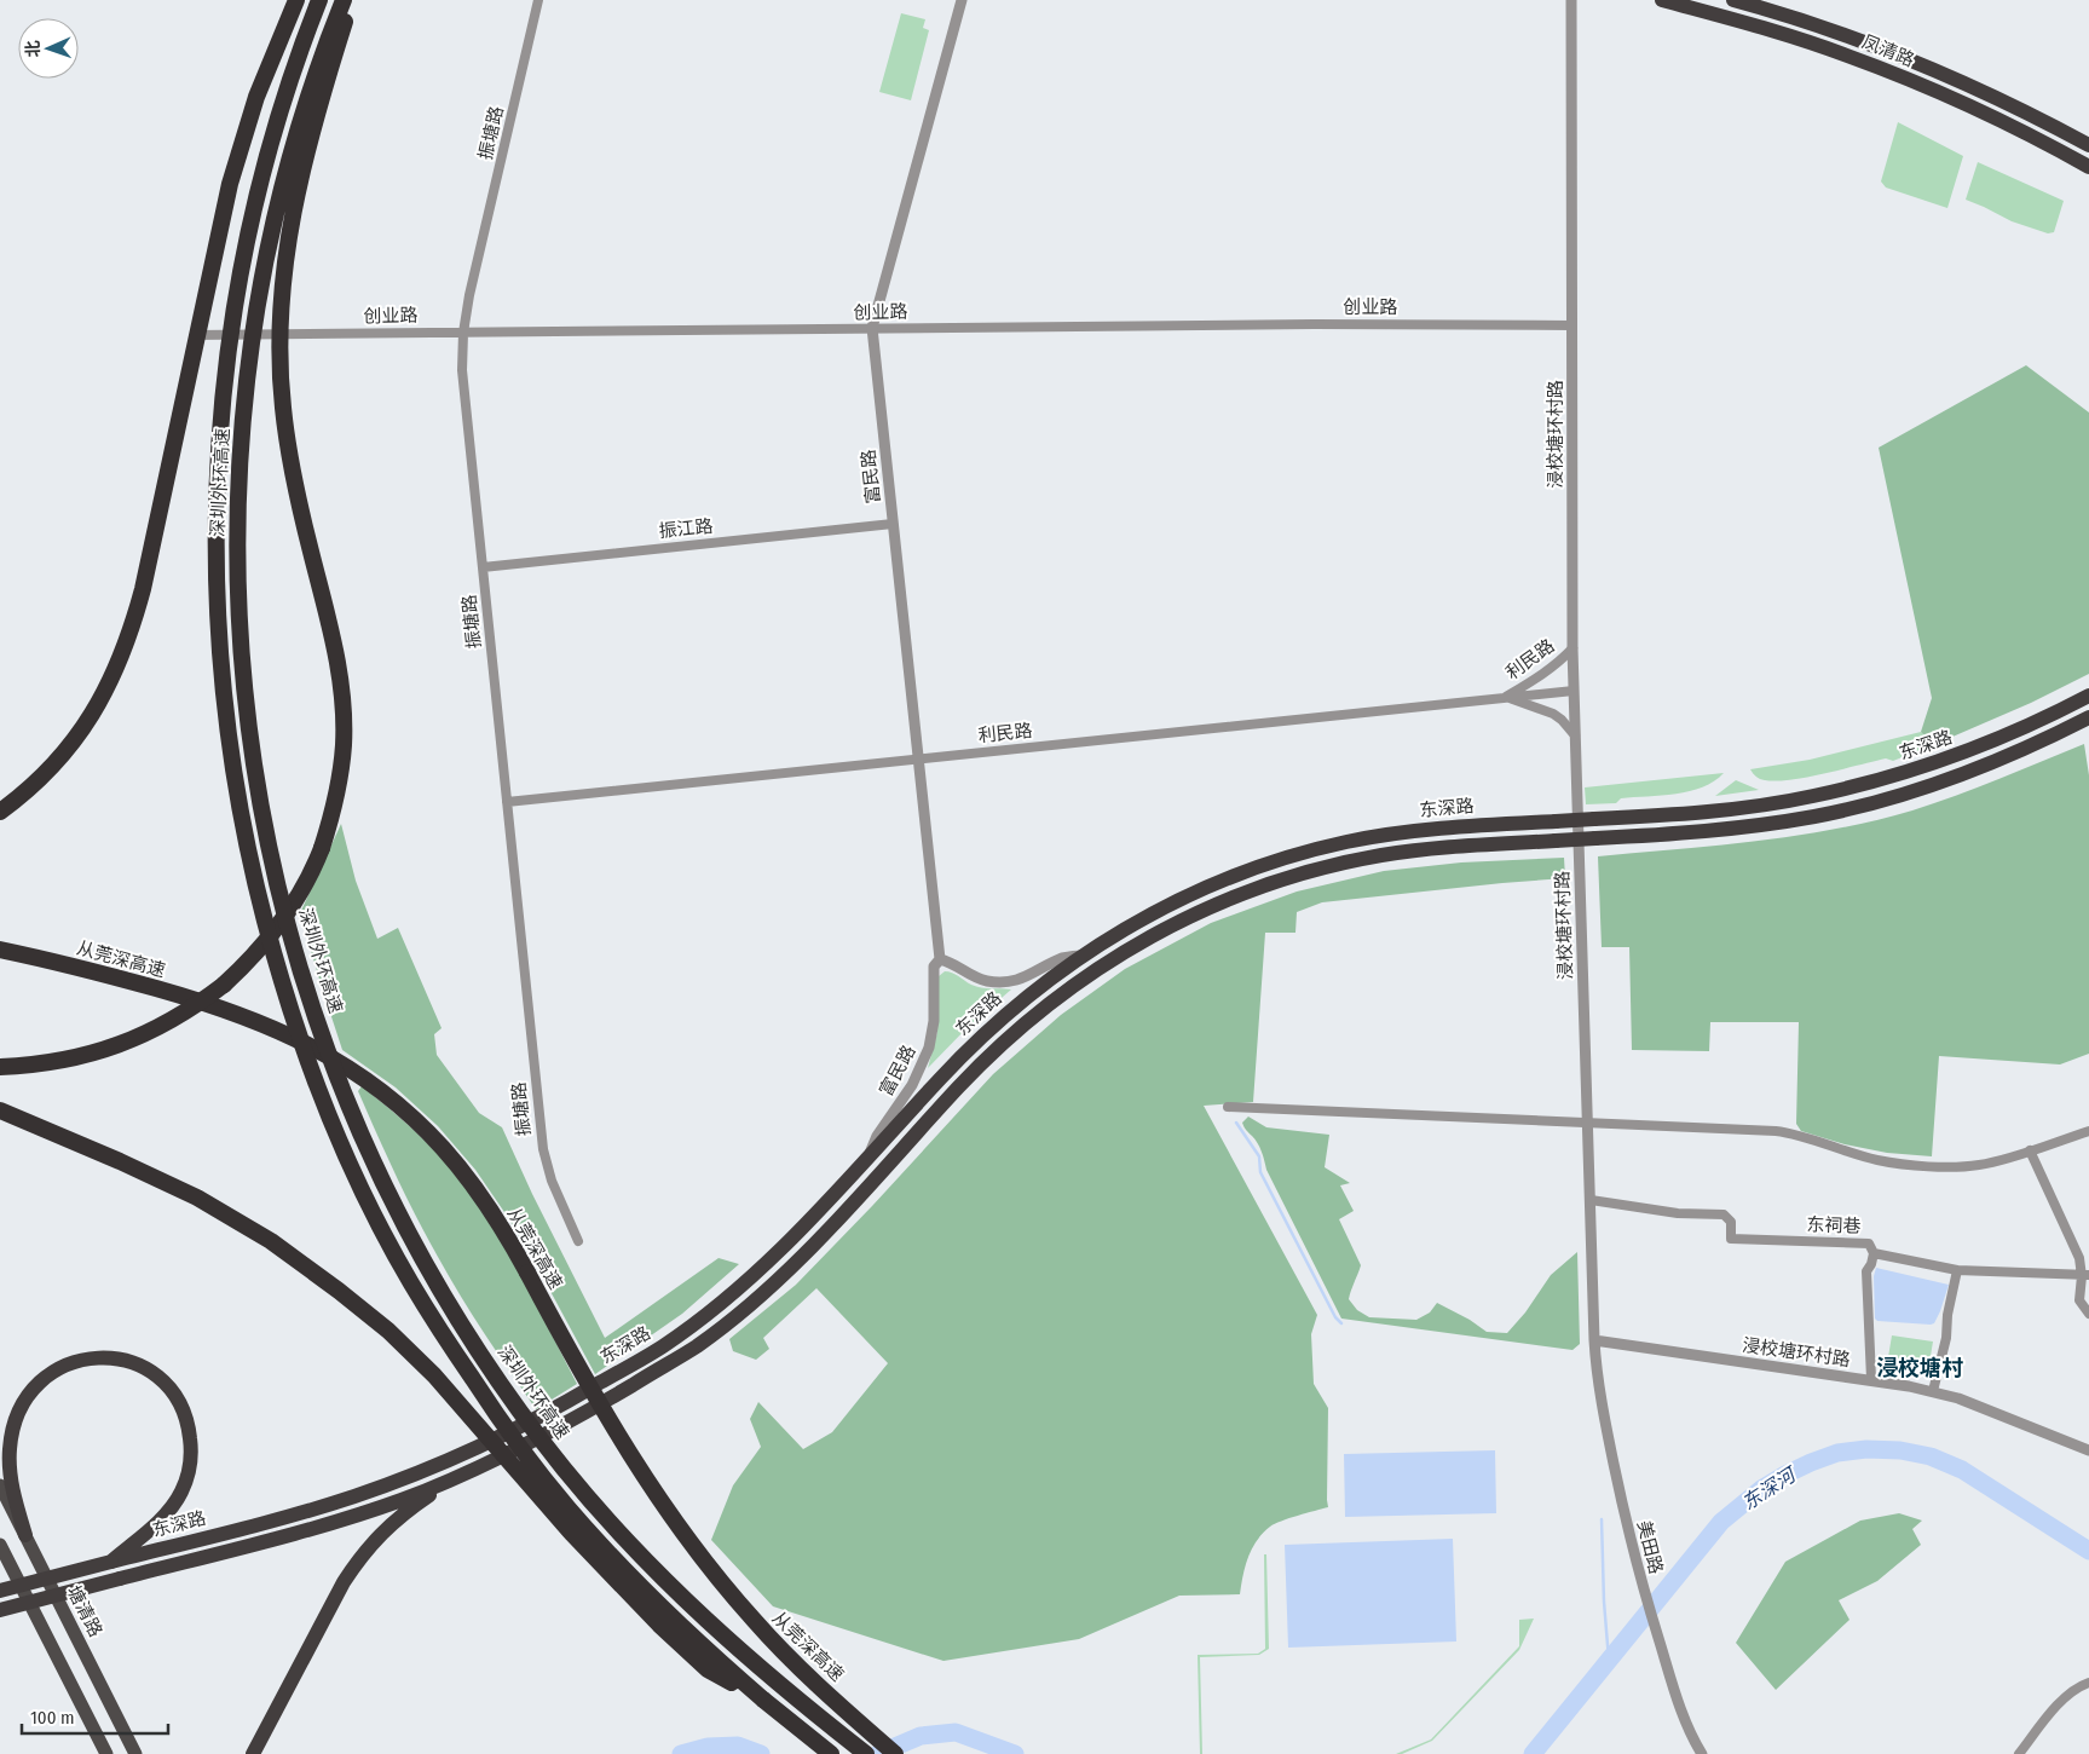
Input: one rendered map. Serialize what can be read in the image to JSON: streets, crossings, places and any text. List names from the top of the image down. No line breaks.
{"streets":{"highway":["凤清路","深圳外环高速","东深路","从莞深高速"],"main road":["塘清路"],"street":["振塘路","创业路","浸校塘环村路","富民路","振江路","利民路","东祠巷","美田路"]},"crossings":[["振塘路","创业路"],["振塘路","振江路"],["振塘路","利民路"],["创业路","浸校塘环村路"],["创业路","富民路"],["浸校塘环村路","利民路"],["浸校塘环村路","东祠巷"],["浸校塘环村路","美田路"],["富民路","振江路"],["富民路","利民路"],["富民路","东深路"]],"districts":["浸校塘村"],"water":["东深河"],"scale_bar":"100 m","north":"left"}
